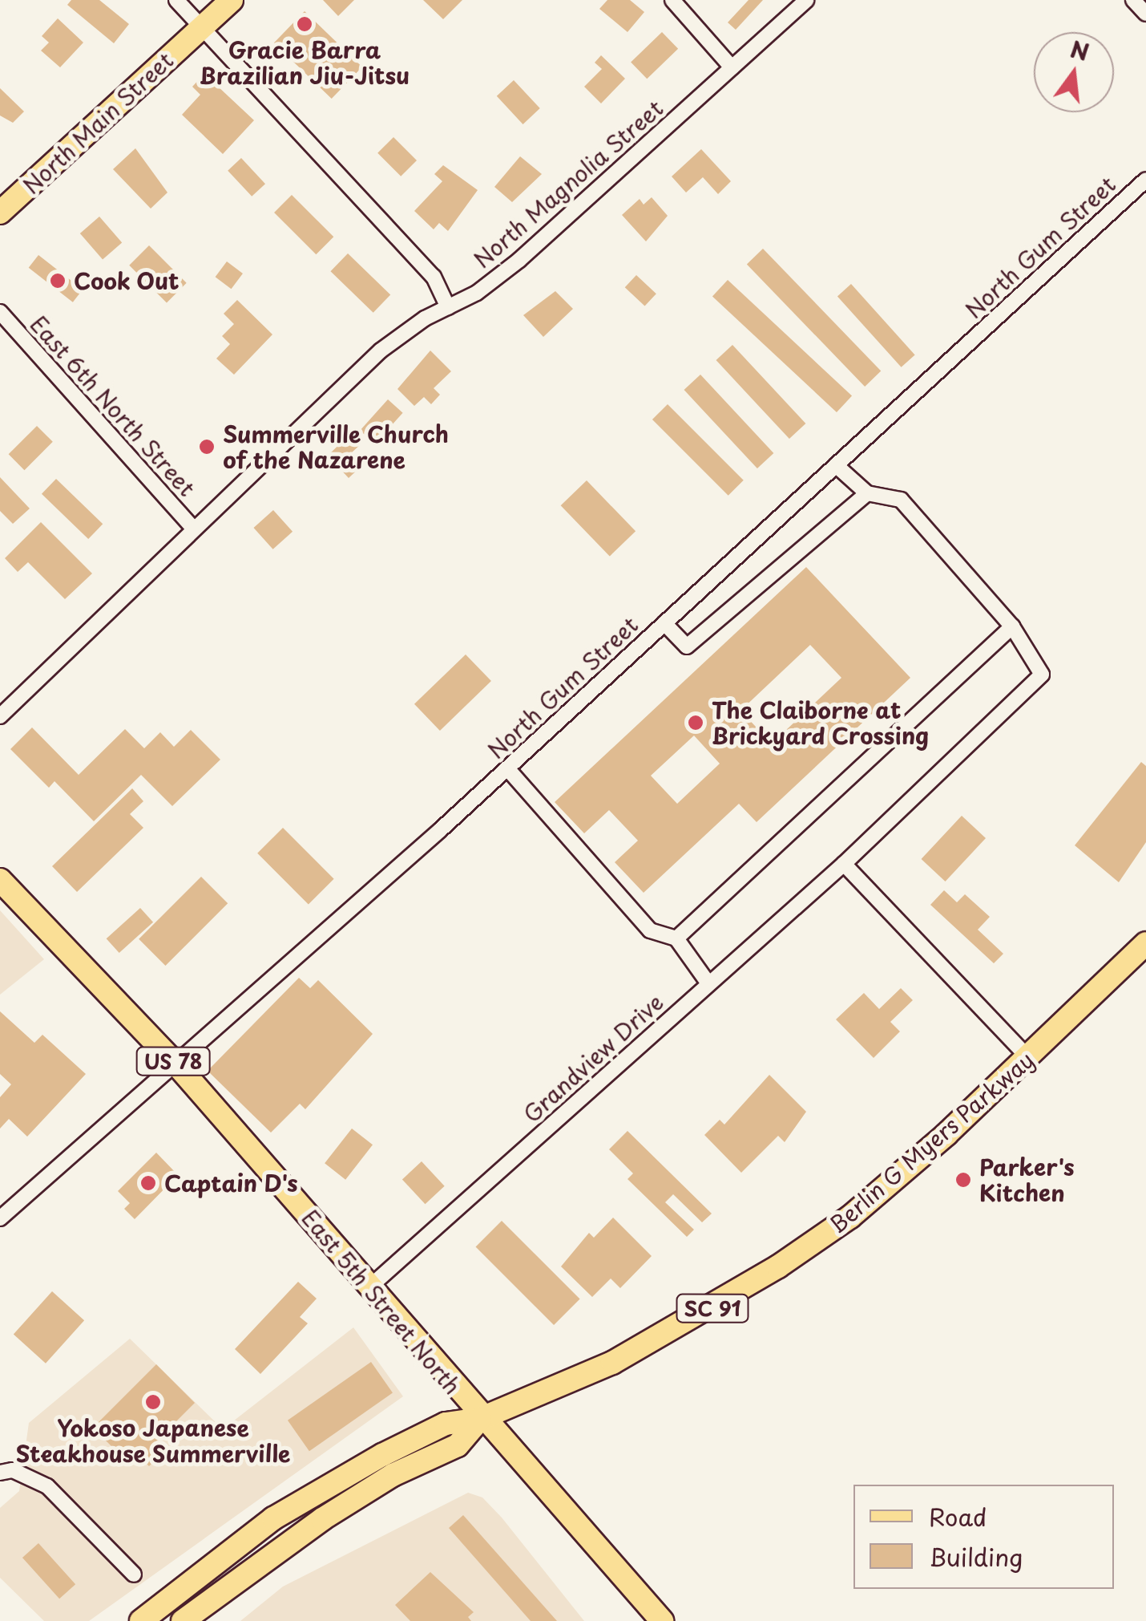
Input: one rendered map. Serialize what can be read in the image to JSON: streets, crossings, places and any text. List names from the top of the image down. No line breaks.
{"streets":{"main road":["North Main Street","US 78","Berlin G Myers Parkway","East 5th Street North","SC 91"],"street":["North Magnolia Street","North Gum Street","East 6th North Street","Grandview Drive"]},"crossings":[["North Magnolia Street","East 6th North Street"],["North Gum Street","East 5th Street North"],["Grandview Drive","East 5th Street North"],["Berlin G Myers Parkway","East 5th Street North"]],"places":["Gracie Barra Brazilian Jiu-Jitsu","Cook Out","Summerville Church of the Nazarene","The Claiborne at Brickyard Crossing","Parker's Kitchen","Captain D's","Yokoso Japanese Steakhouse Summerville"],"legend":["Road","Building"],"north":"top"}
